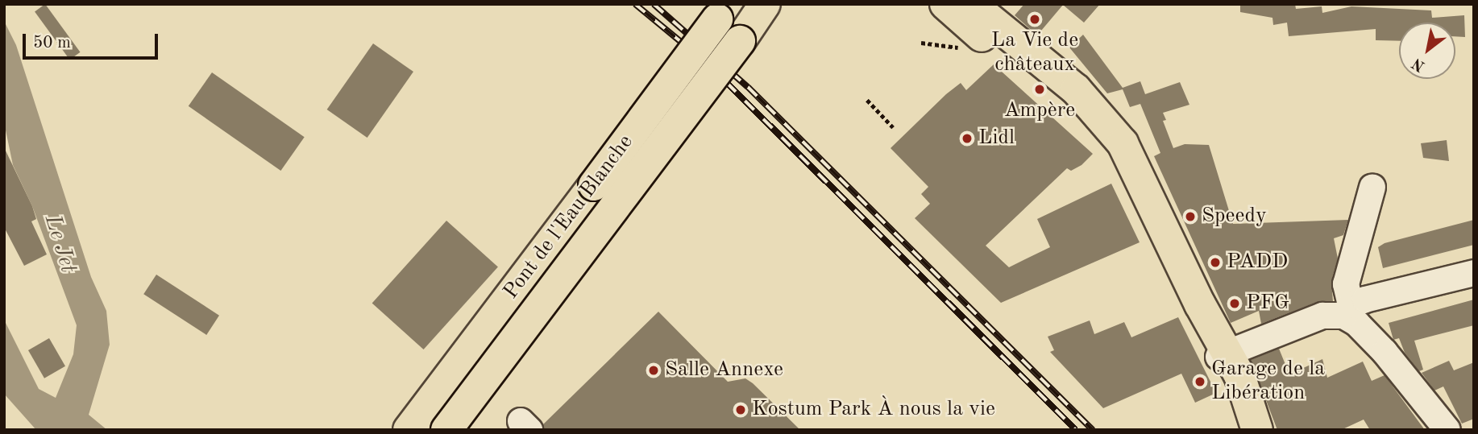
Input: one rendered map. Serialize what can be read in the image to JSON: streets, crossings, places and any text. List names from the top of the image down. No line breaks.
{"streets":{"main road":["Pont de l'Eau Blanche"]},"water":["Le Jet"],"places":["La Vie de châteaux","Ampère","Lidl","Speedy","PADD","PFG","Salle Annexe","Garage de la Libération","Kostum Park À nous la vie"],"scale_bar":"50 m","north":"bottom left"}
